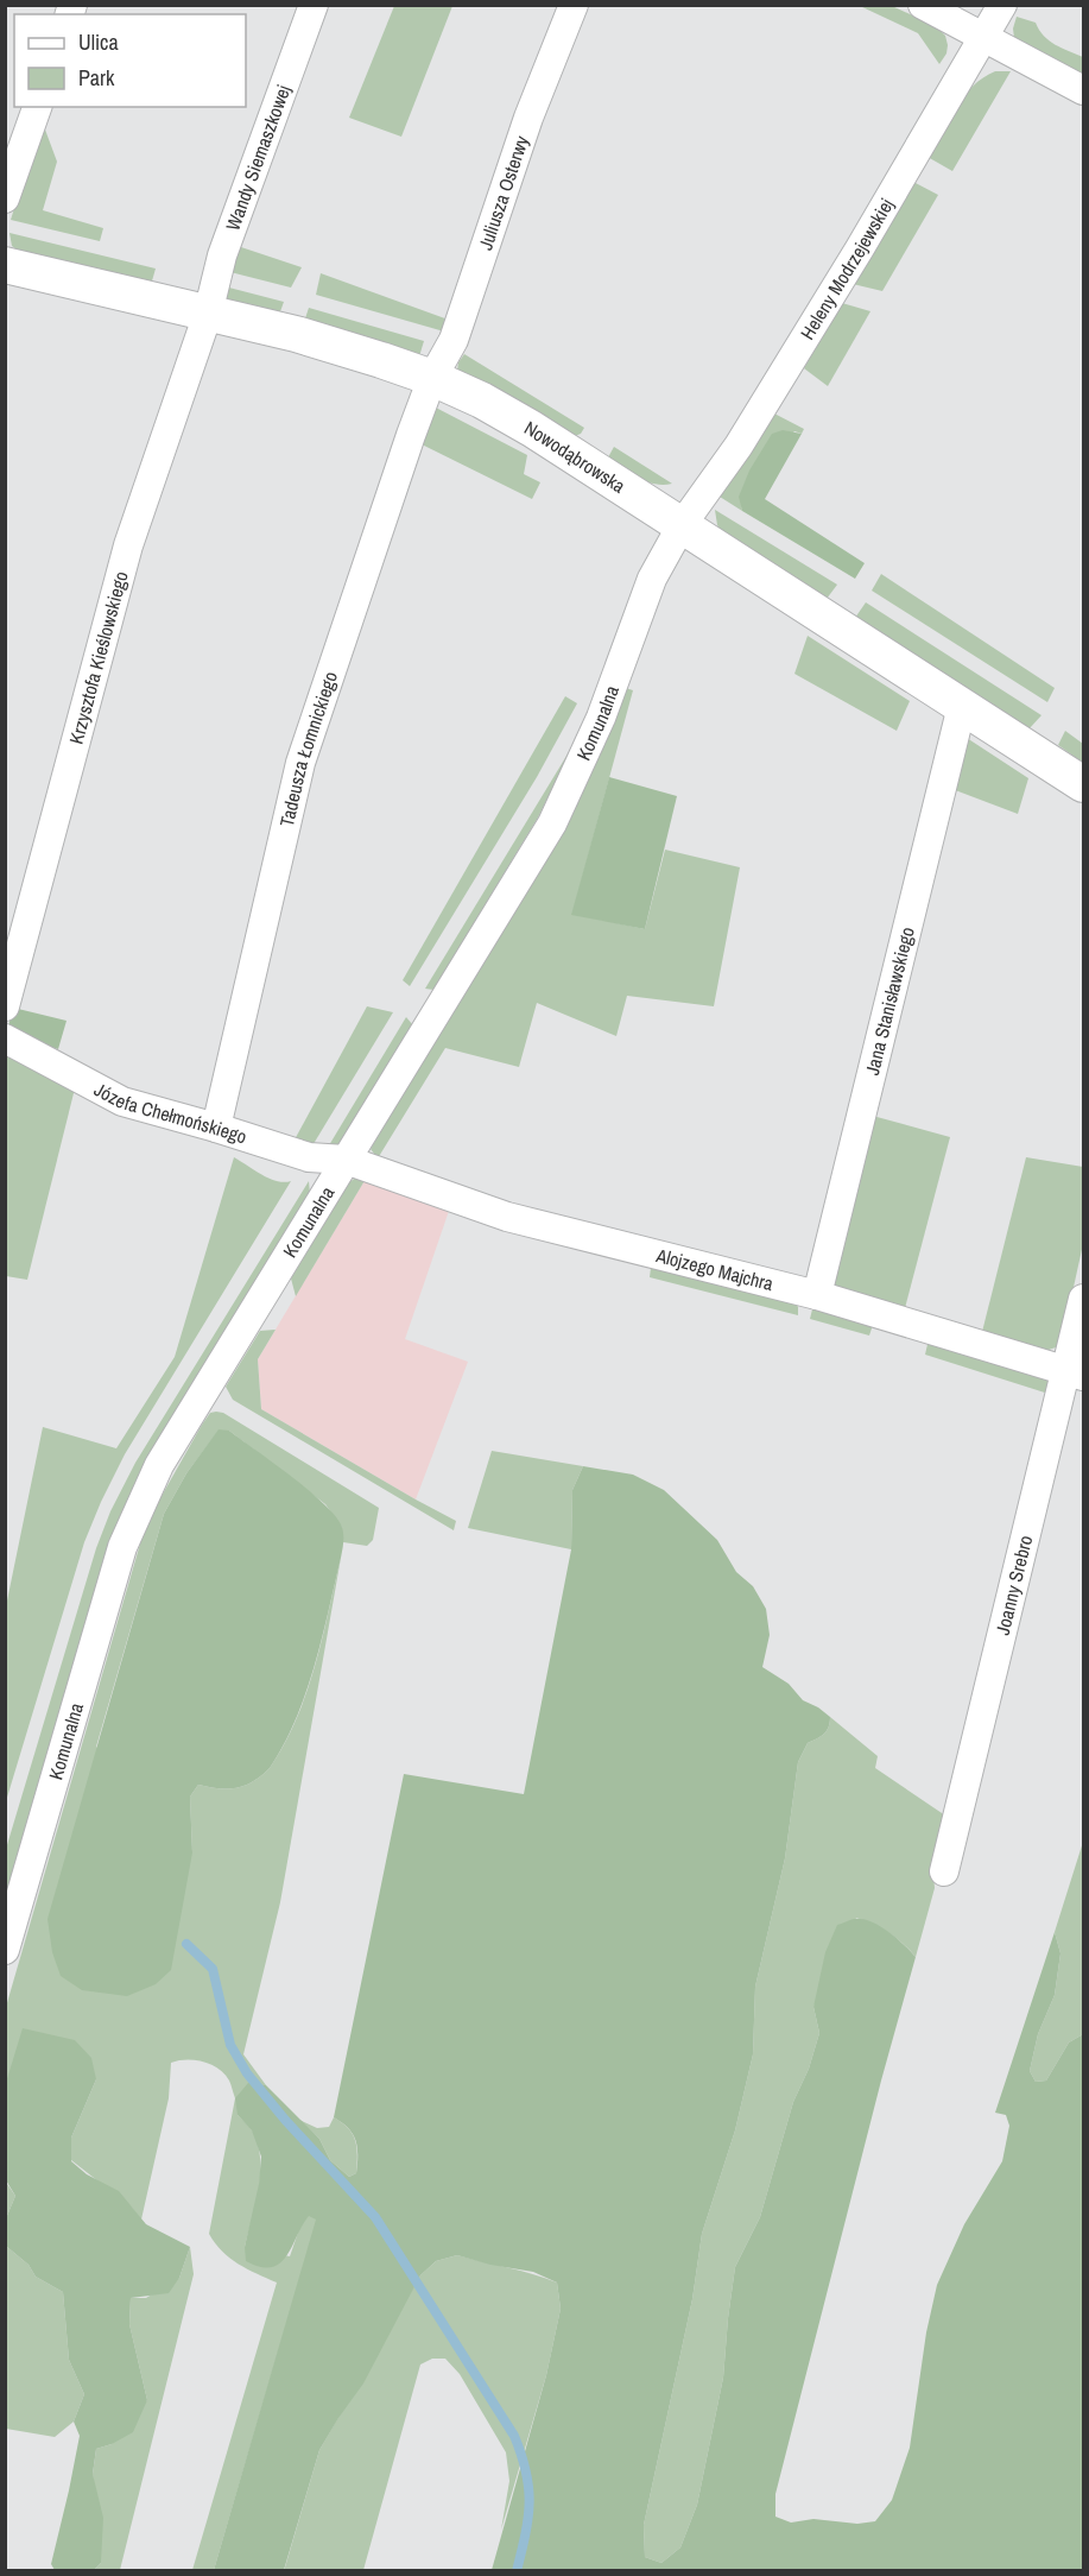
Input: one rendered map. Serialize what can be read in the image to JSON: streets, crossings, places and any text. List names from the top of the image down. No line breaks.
{"streets":{"street":["Wandy Siemaszkowej","Juliusza Osterwy","Heleny Modrzejewskiej","Nowodąbrowska","Krzysztofa Kieślowskiego","Komunalna","Tadeusza Łomnickiego","Jana Stanisławskiego","Józefa Chełmońskiego","Alojzego Majchra","Joanny Srebro"]},"crossings":[["Wandy Siemaszkowej","Nowodąbrowska"],["Wandy Siemaszkowej","Krzysztofa Kieślowskiego"],["Juliusza Osterwy","Nowodąbrowska"],["Juliusza Osterwy","Tadeusza Łomnickiego"],["Heleny Modrzejewskiej","Nowodąbrowska"],["Heleny Modrzejewskiej","Komunalna"],["Nowodąbrowska","Krzysztofa Kieślowskiego"],["Nowodąbrowska","Komunalna"],["Nowodąbrowska","Tadeusza Łomnickiego"],["Nowodąbrowska","Jana Stanisławskiego"],["Komunalna","Józefa Chełmońskiego"],["Komunalna","Alojzego Majchra"],["Tadeusza Łomnickiego","Józefa Chełmońskiego"],["Jana Stanisławskiego","Alojzego Majchra"],["Józefa Chełmońskiego","Alojzego Majchra"],["Alojzego Majchra","Joanny Srebro"]],"legend":["Ulica","Park"]}
